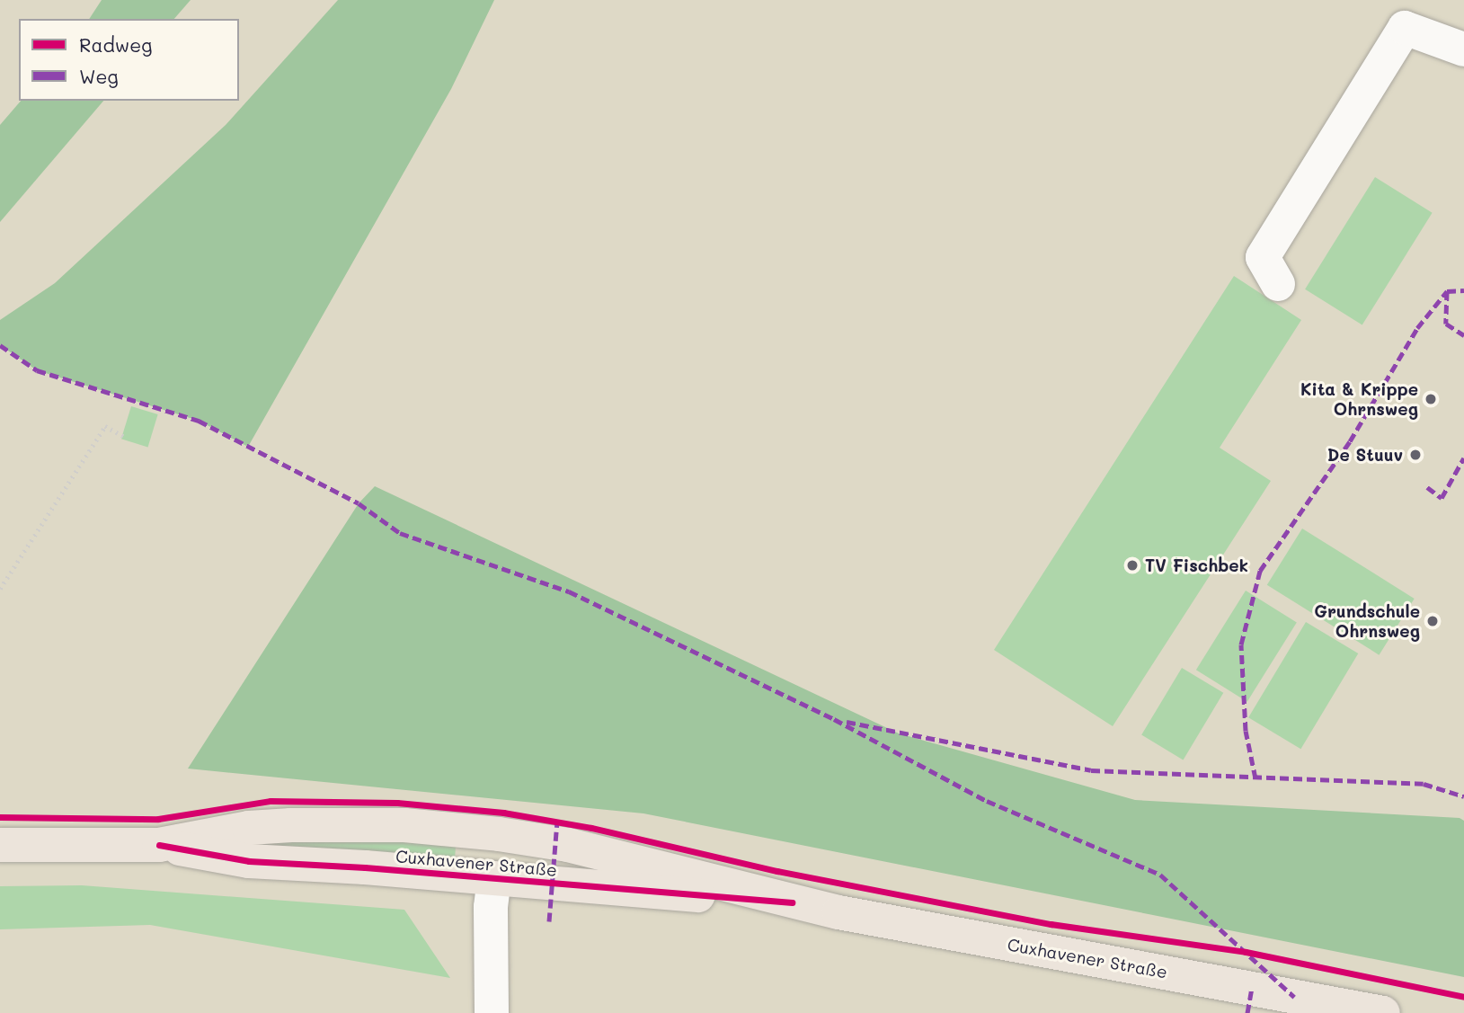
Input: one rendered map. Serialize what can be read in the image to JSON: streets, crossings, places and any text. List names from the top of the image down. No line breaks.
{"streets":{"main road":["Cuxhavener Straße"]},"places":["Kita & Krippe Ohrnsweg","De Stuuv","TV Fischbek","Grundschule Ohrnsweg"],"legend":["Radweg","Weg"]}
